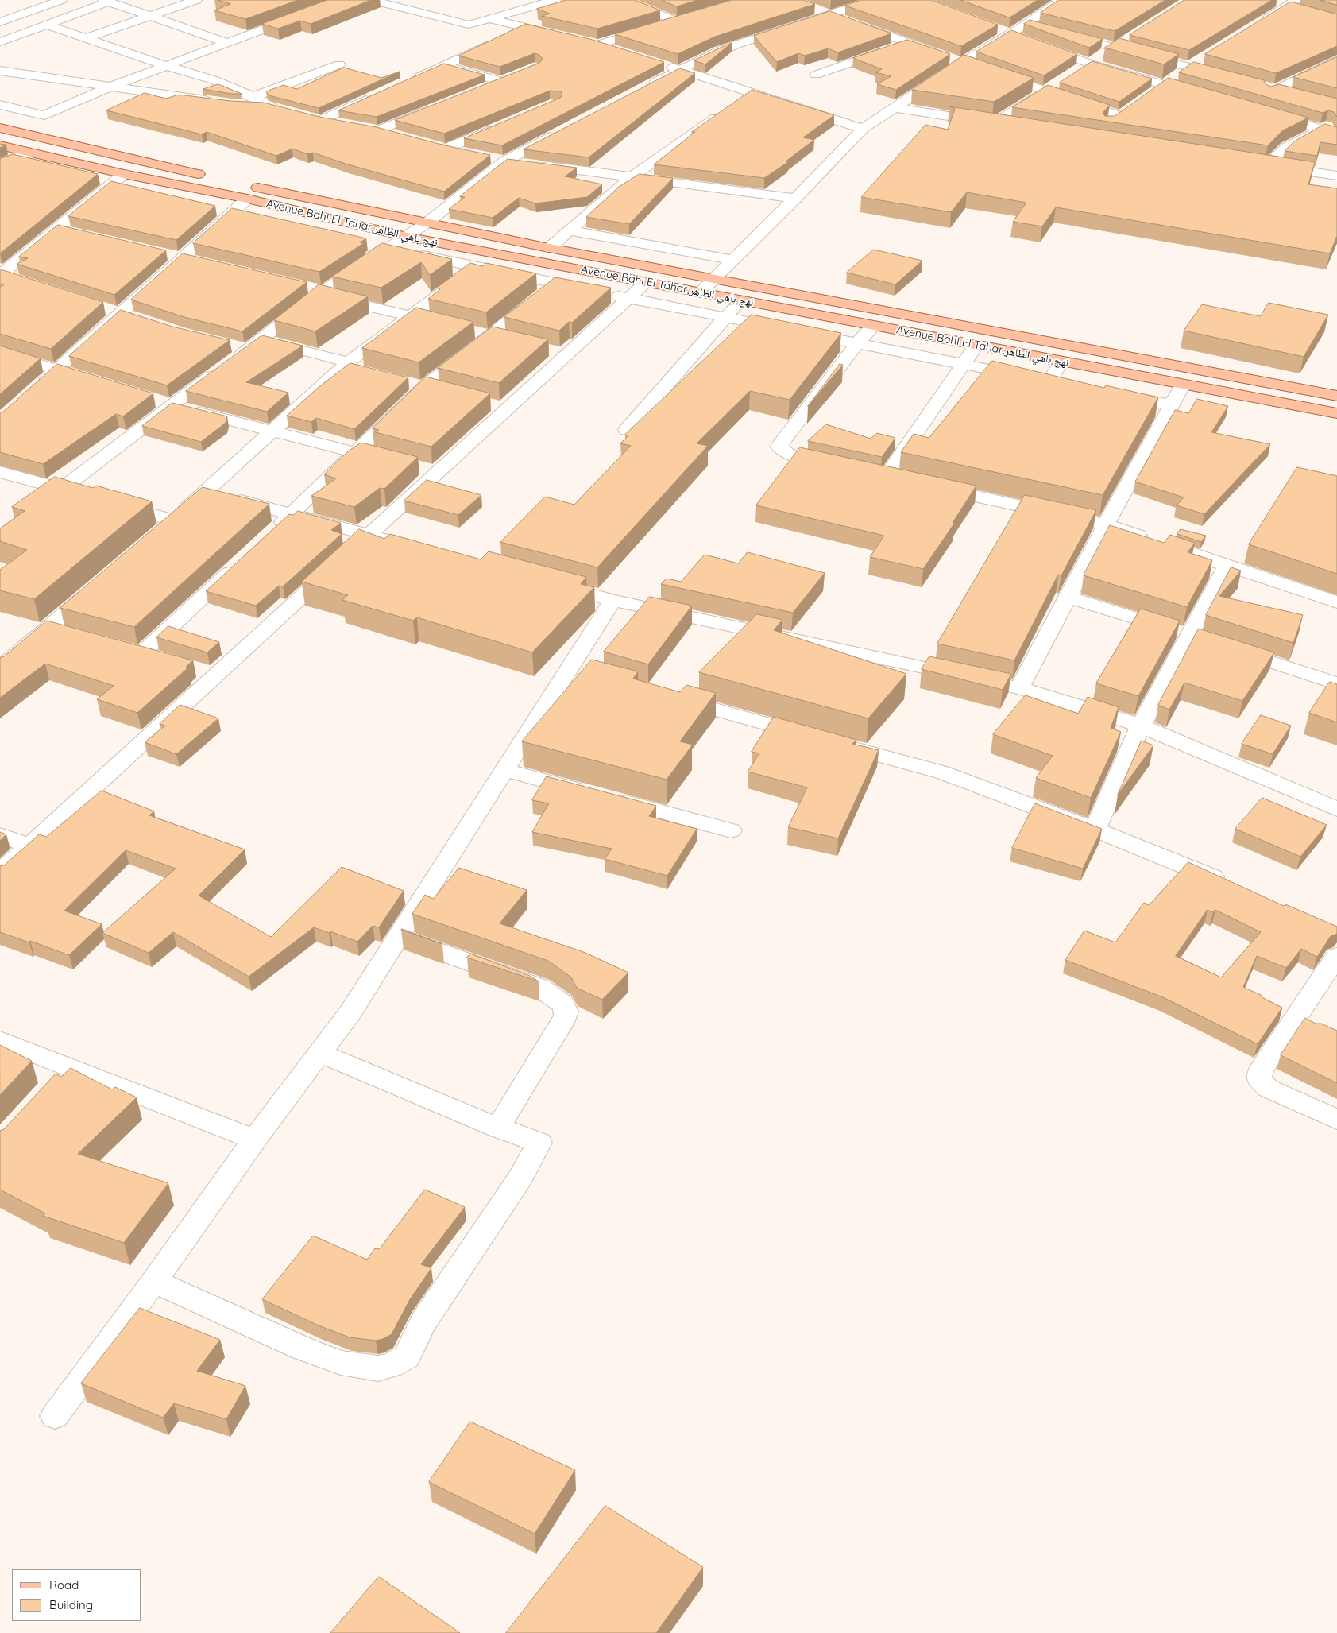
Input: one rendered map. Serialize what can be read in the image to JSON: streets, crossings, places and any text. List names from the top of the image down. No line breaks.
{"streets":{"main road":["Avenue Bahi El Tahar,نهج باهي الطاهر"]},"legend":["Road","Building"]}
